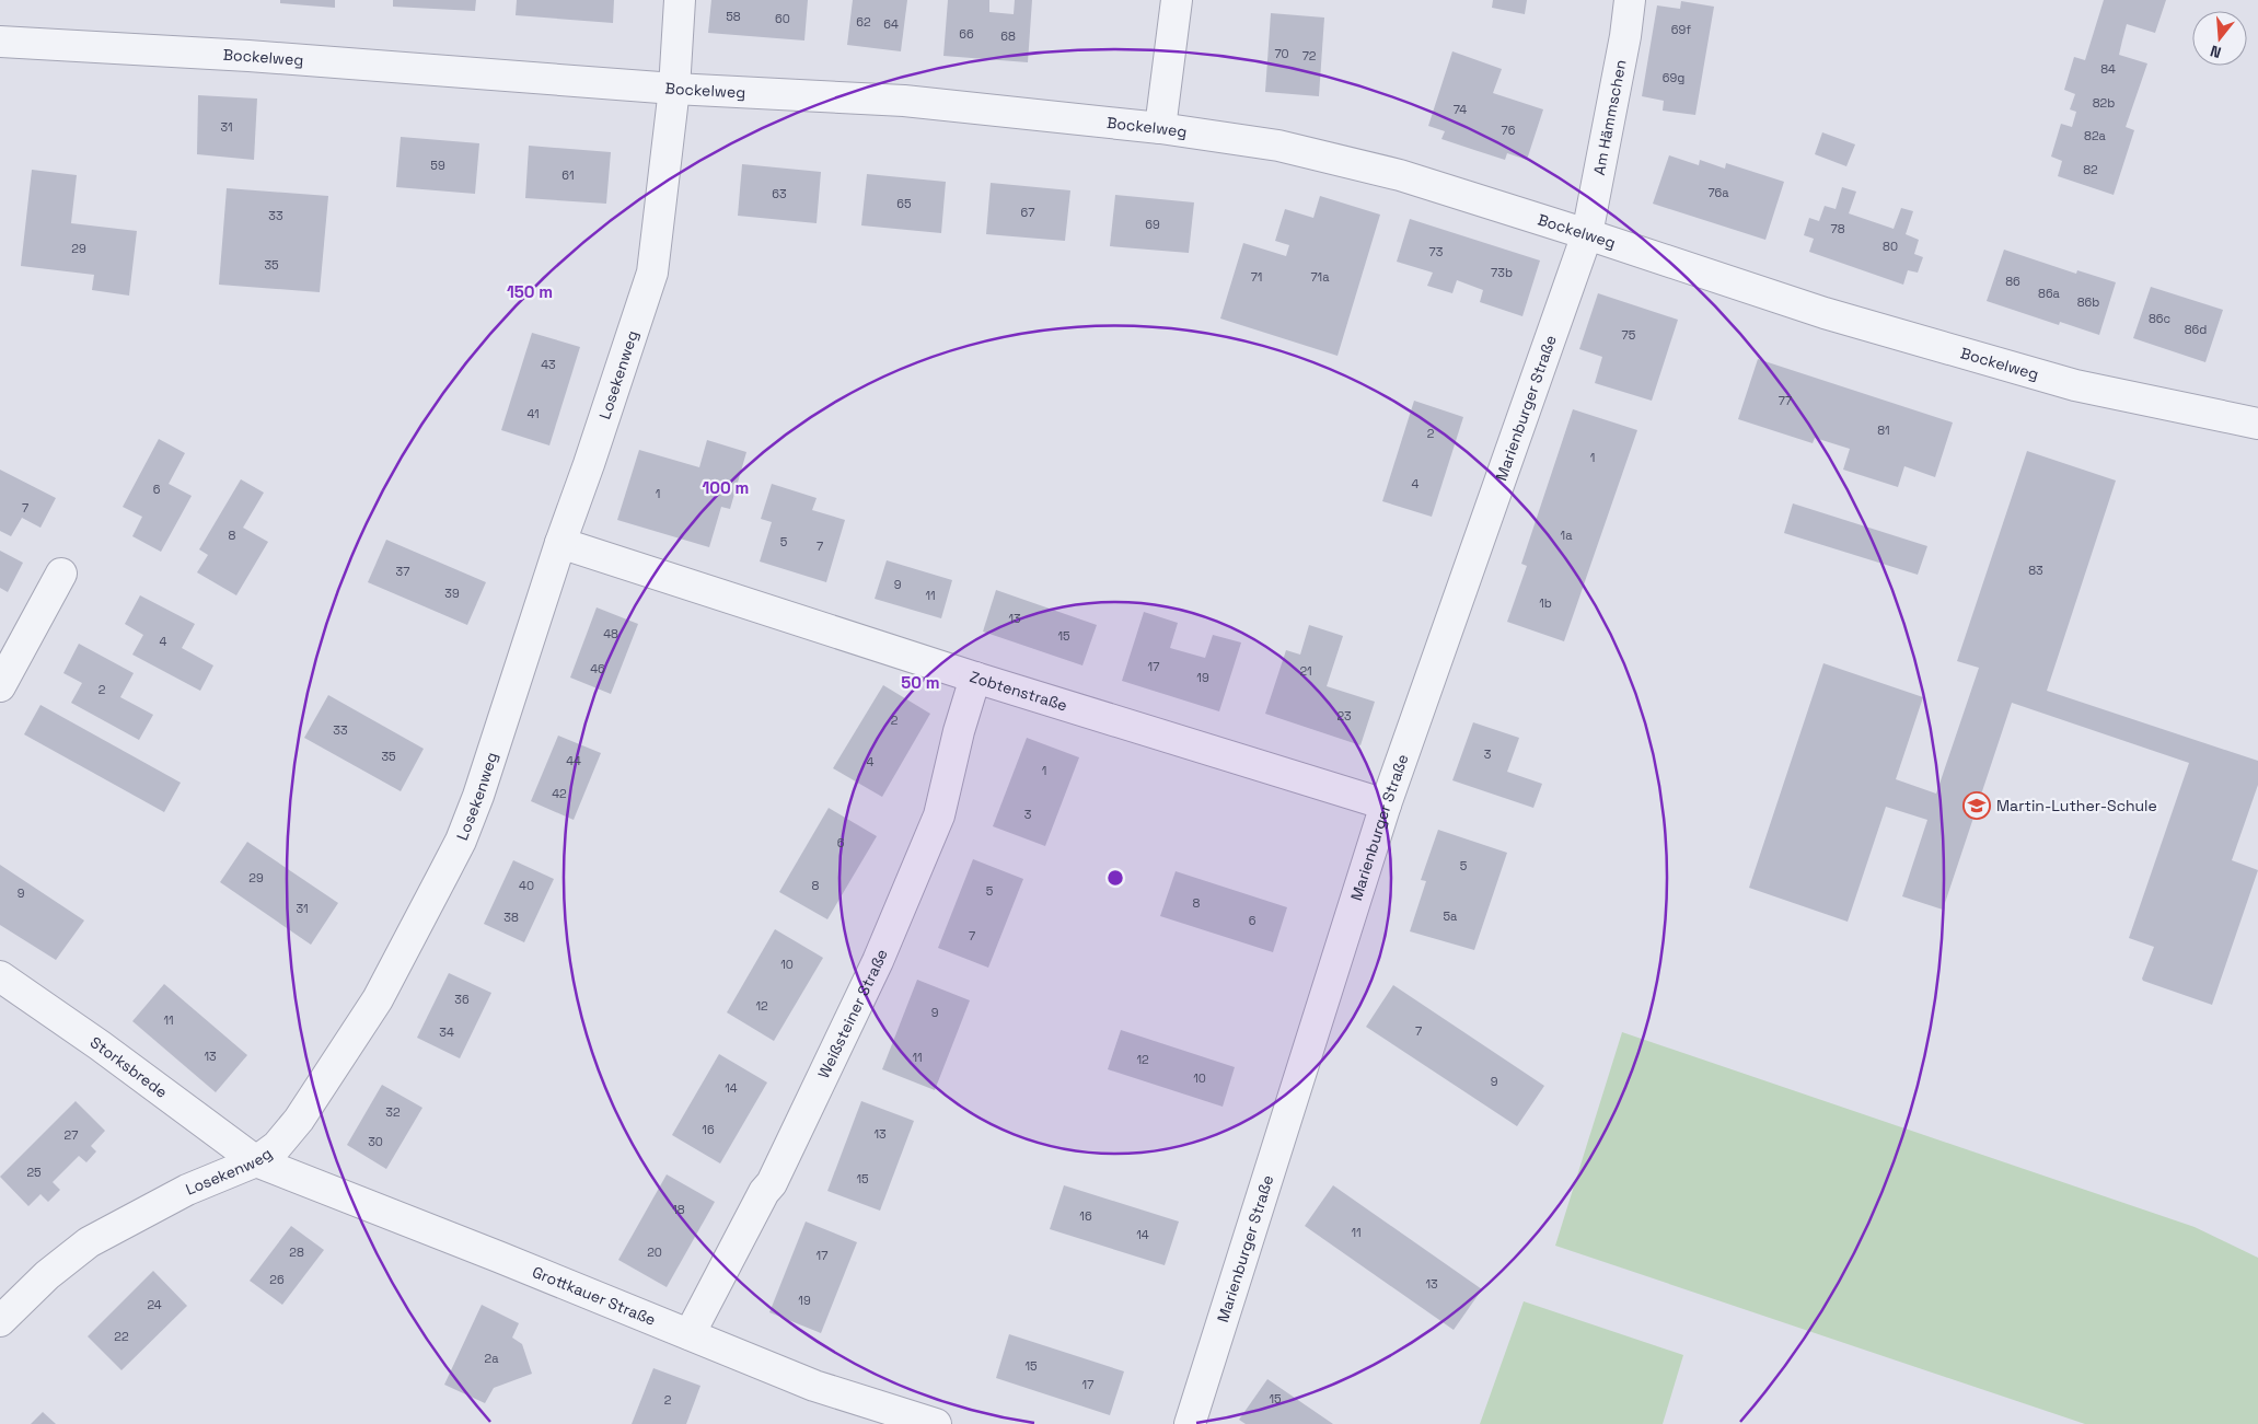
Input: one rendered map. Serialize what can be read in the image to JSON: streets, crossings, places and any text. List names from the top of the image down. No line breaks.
{"streets":{"street":["Bockelweg","Am Hämmschen","Losekenweg","Marienburger Straße","Zobtenstraße","Weißsteiner Straße","Storksbrede","Grottkauer Straße"]},"crossings":[["Bockelweg","Am Hämmschen"],["Bockelweg","Losekenweg"],["Bockelweg","Marienburger Straße"],["Am Hämmschen","Marienburger Straße"],["Losekenweg","Zobtenstraße"],["Losekenweg","Storksbrede"],["Losekenweg","Grottkauer Straße"],["Marienburger Straße","Zobtenstraße"],["Zobtenstraße","Weißsteiner Straße"],["Weißsteiner Straße","Grottkauer Straße"],["Storksbrede","Grottkauer Straße"]],"places":{"school or university":["Martin-Luther-Schule"]},"house_numbers":["58","60","62","64","69f","66","68","70","72","84","69g","82b","74","31","76","82a","59","82","61","76a","63","65","67","33","69","78","80","29","73","35","73b","71","71a","86","86a","86b","86c","86d","75","43","77","41","81","2","1","4","6","1","7","8","1a","5","7","83","37","9","39","11","1b","13","48","15","4","17","46","21","19","2","23","2","33","3","35","44","4","1","42","3","6","5","29","40","8","5","9","8","31","5a","38","6","7","10","36","12","9","11","7","34","13","11","12","10","9","14","32","16","13","27","30","25","15","18","16","11","14","28","20","17","26","13","19","24","22","2a","15","17","15","2"],"north":"bottom","rings":["150 m","100 m","50 m"]}
